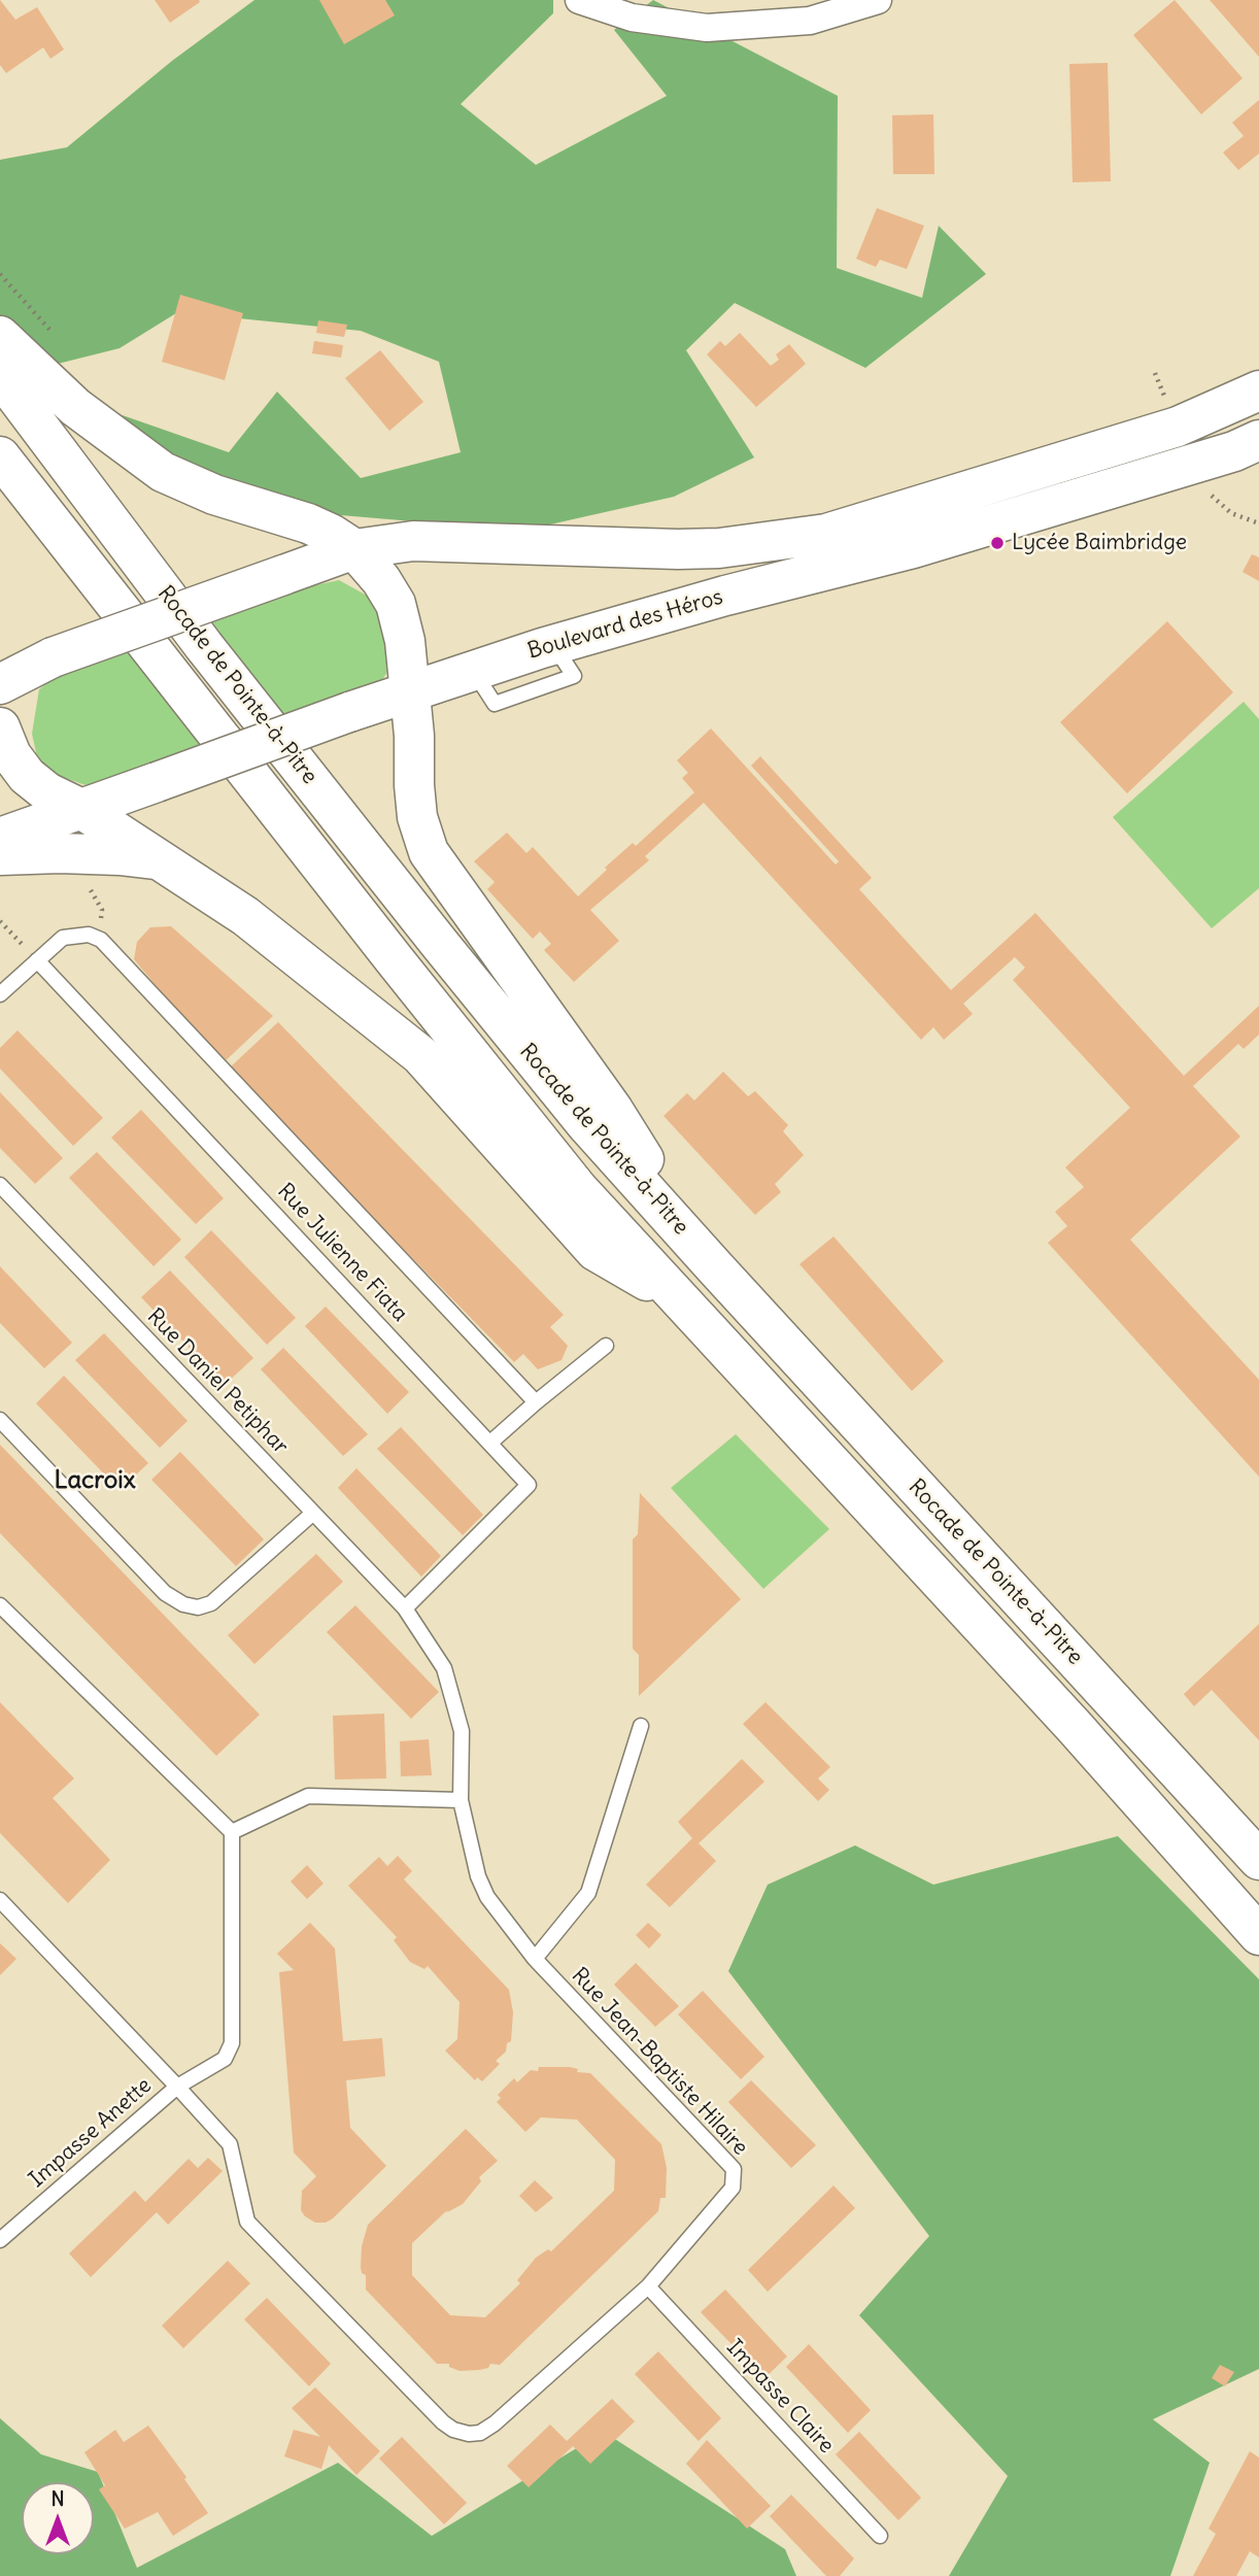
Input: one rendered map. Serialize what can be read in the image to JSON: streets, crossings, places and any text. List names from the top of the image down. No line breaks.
{"streets":{"main road":["Boulevard des Héros","Rocade de Pointe-à-Pitre"],"lane":["Rue Julienne Fiata","Rue Daniel Petiphar","Rue Jean-Baptiste Hilaire","Impasse Anette","Impasse Claire"]},"crossings":[["Rue Julienne Fiata","Rue Daniel Petiphar"],["Rue Julienne Fiata","Rue Jean-Baptiste Hilaire"],["Rue Daniel Petiphar","Rue Jean-Baptiste Hilaire"],["Rue Jean-Baptiste Hilaire","Impasse Anette"],["Rue Jean-Baptiste Hilaire","Impasse Claire"]],"districts":["Lacroix"],"places":["Lycée Baimbridge"],"north":"top"}
